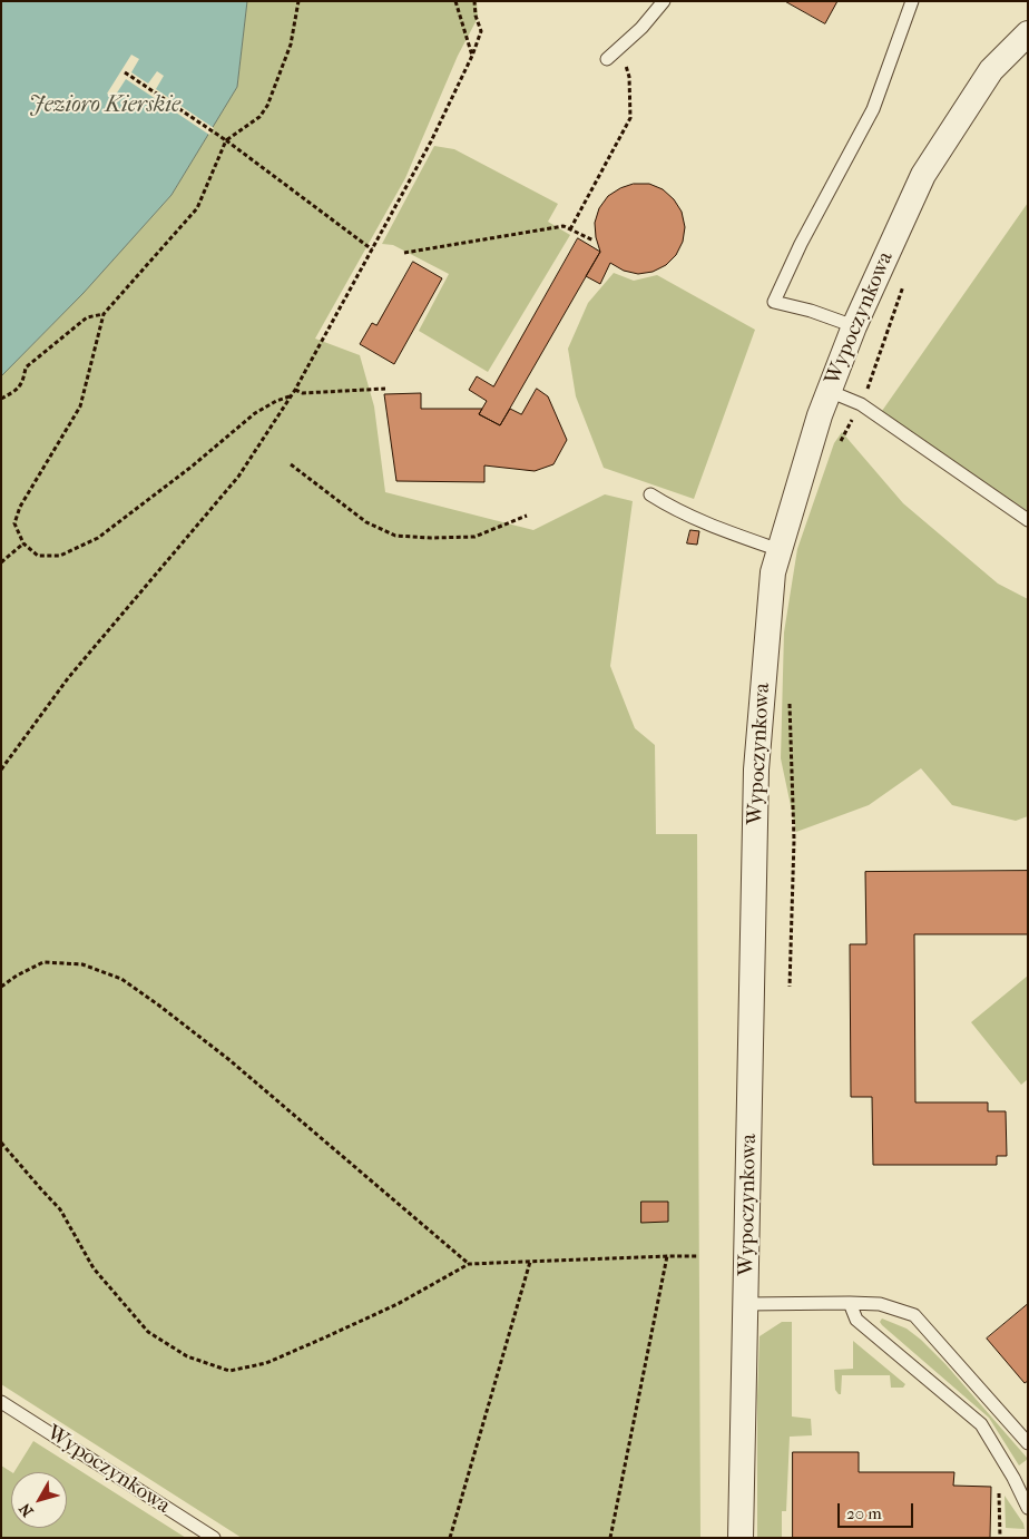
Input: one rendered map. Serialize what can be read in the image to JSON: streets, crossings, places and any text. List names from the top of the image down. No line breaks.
{"streets":{"street":["Wypoczynkowa"]},"water":["Jezioro Kierskie"],"scale_bar":"20 m","north":"bottom left"}
